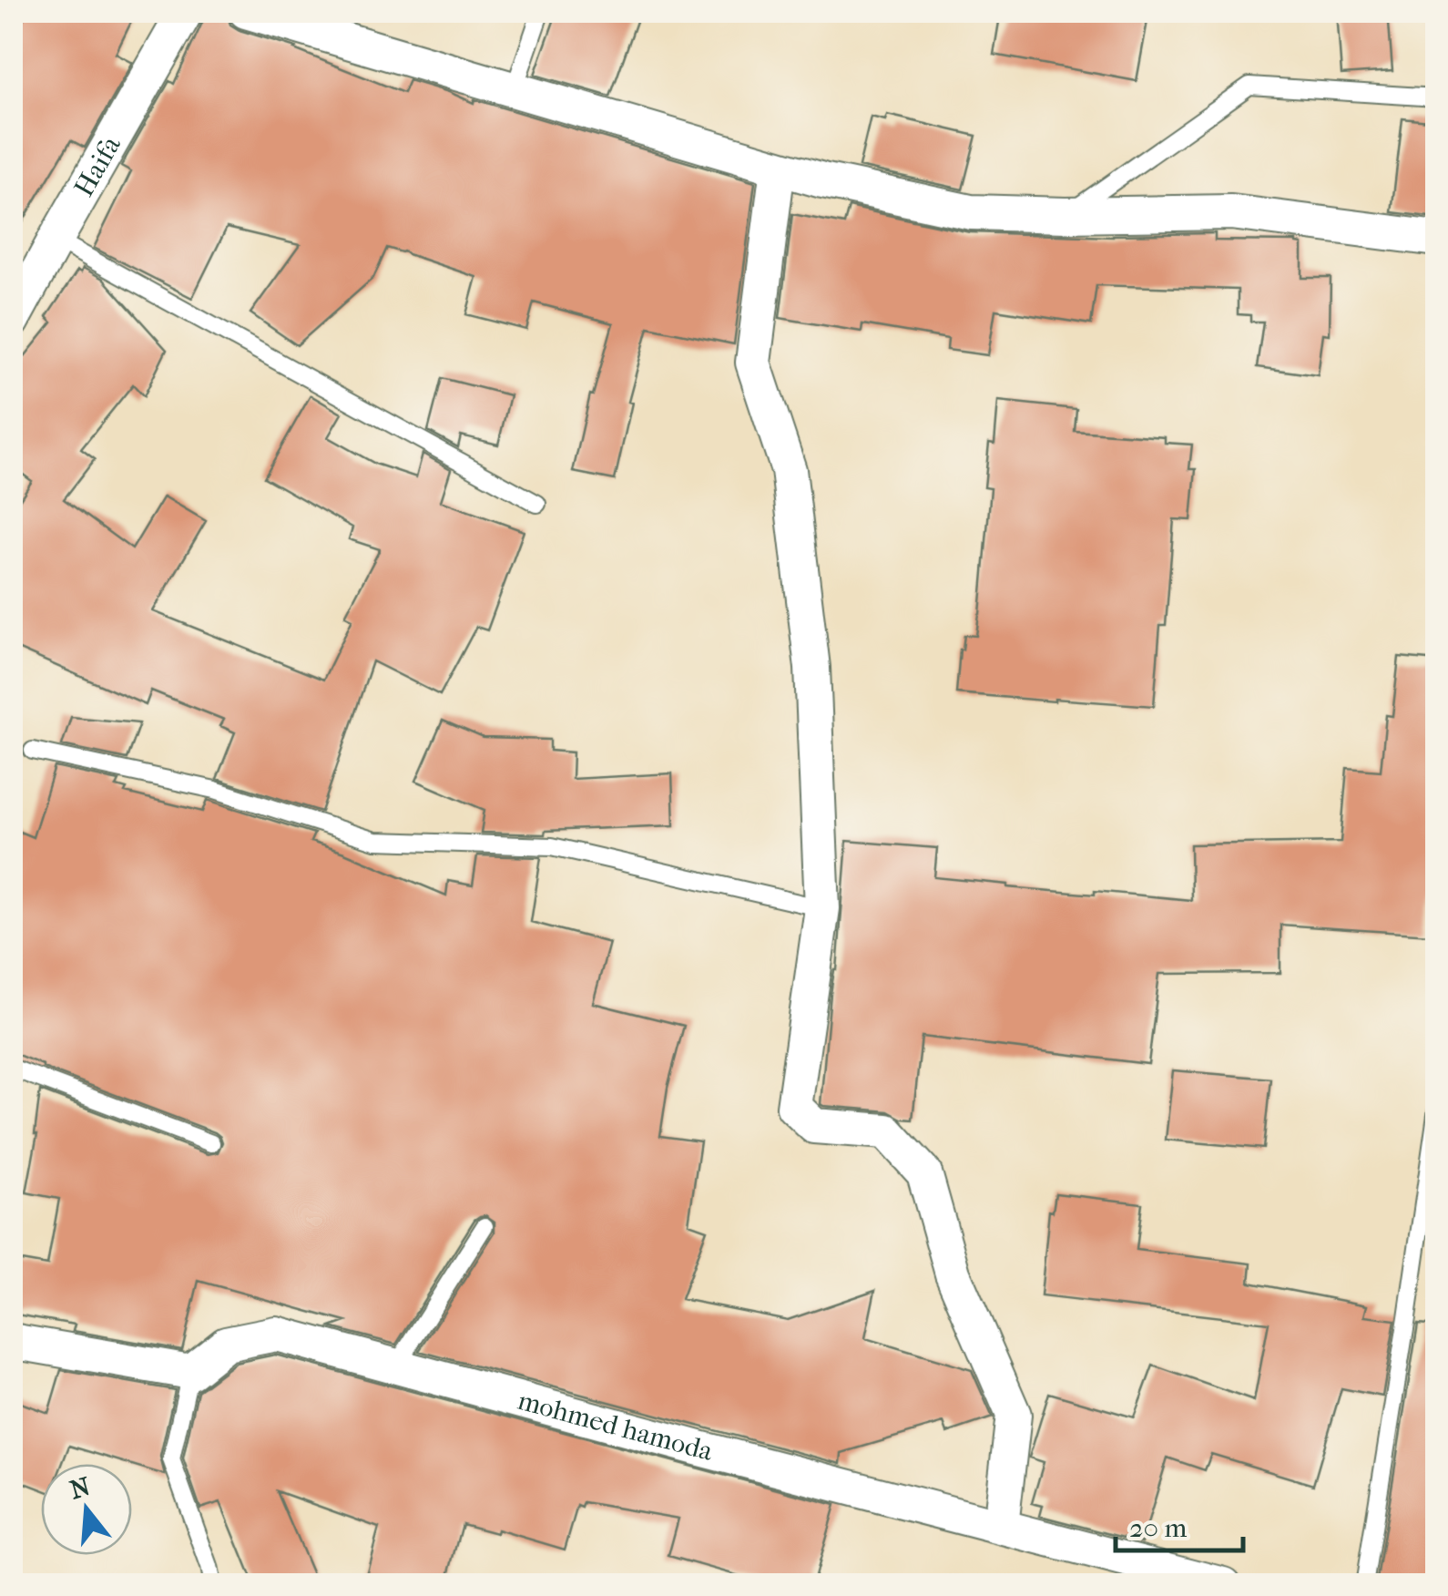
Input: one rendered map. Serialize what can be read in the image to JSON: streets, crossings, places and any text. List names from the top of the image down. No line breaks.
{"streets":{"street":["Haifa","mohmed hamoda"]},"scale_bar":"20 m","north":"top"}
